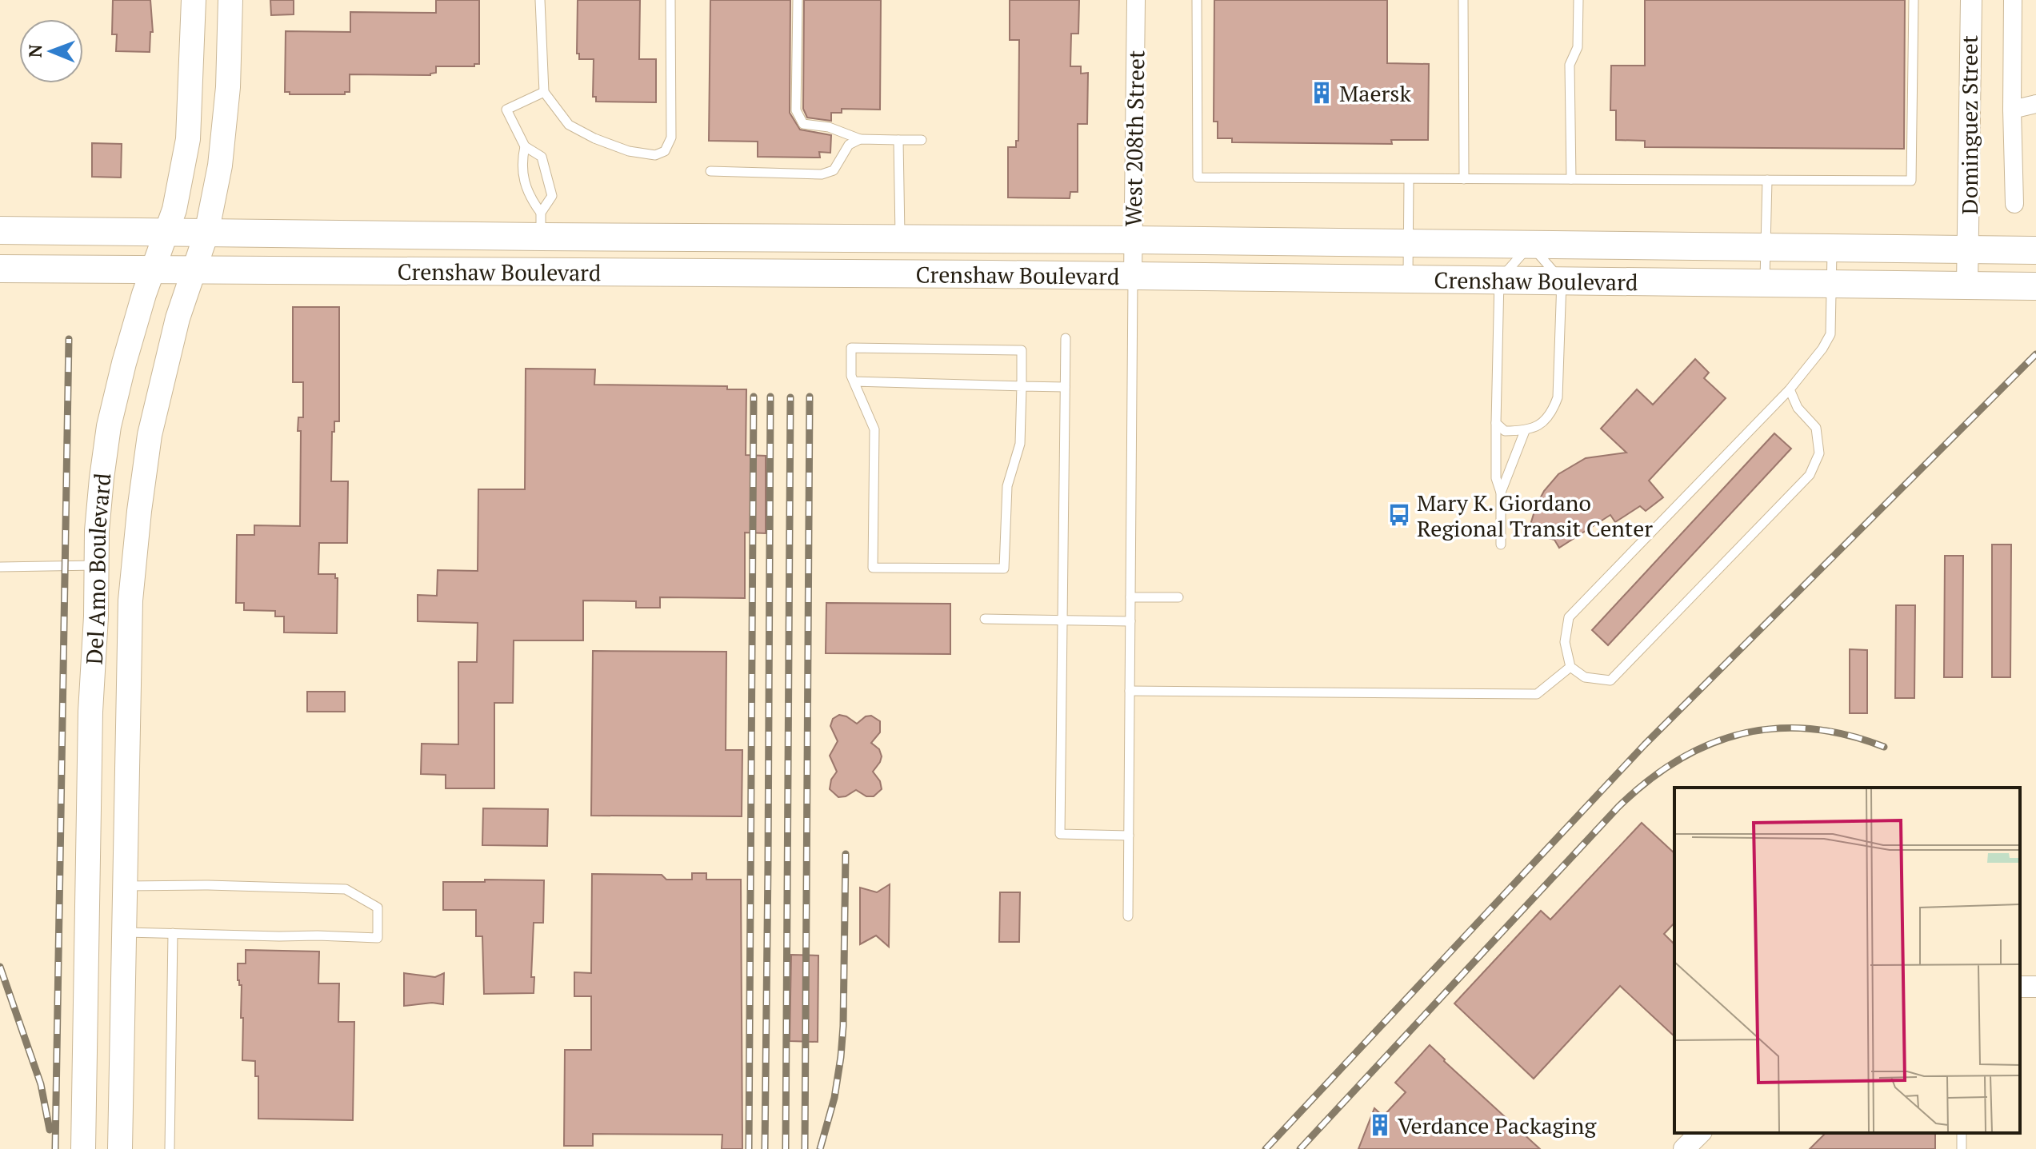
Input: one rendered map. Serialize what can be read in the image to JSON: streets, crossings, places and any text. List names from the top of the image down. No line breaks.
{"streets":{"main road":["Crenshaw Boulevard","Del Amo Boulevard"],"street":["Dominguez Street","West 208th Street"]},"crossings":[["Dominguez Street","Crenshaw Boulevard"],["West 208th Street","Crenshaw Boulevard"],["Crenshaw Boulevard","Del Amo Boulevard"]],"places":{"building":["Maersk","Verdance Packaging"],"bus stop":["Mary K. Giordano Regional Transit Center"]},"north":"left"}
